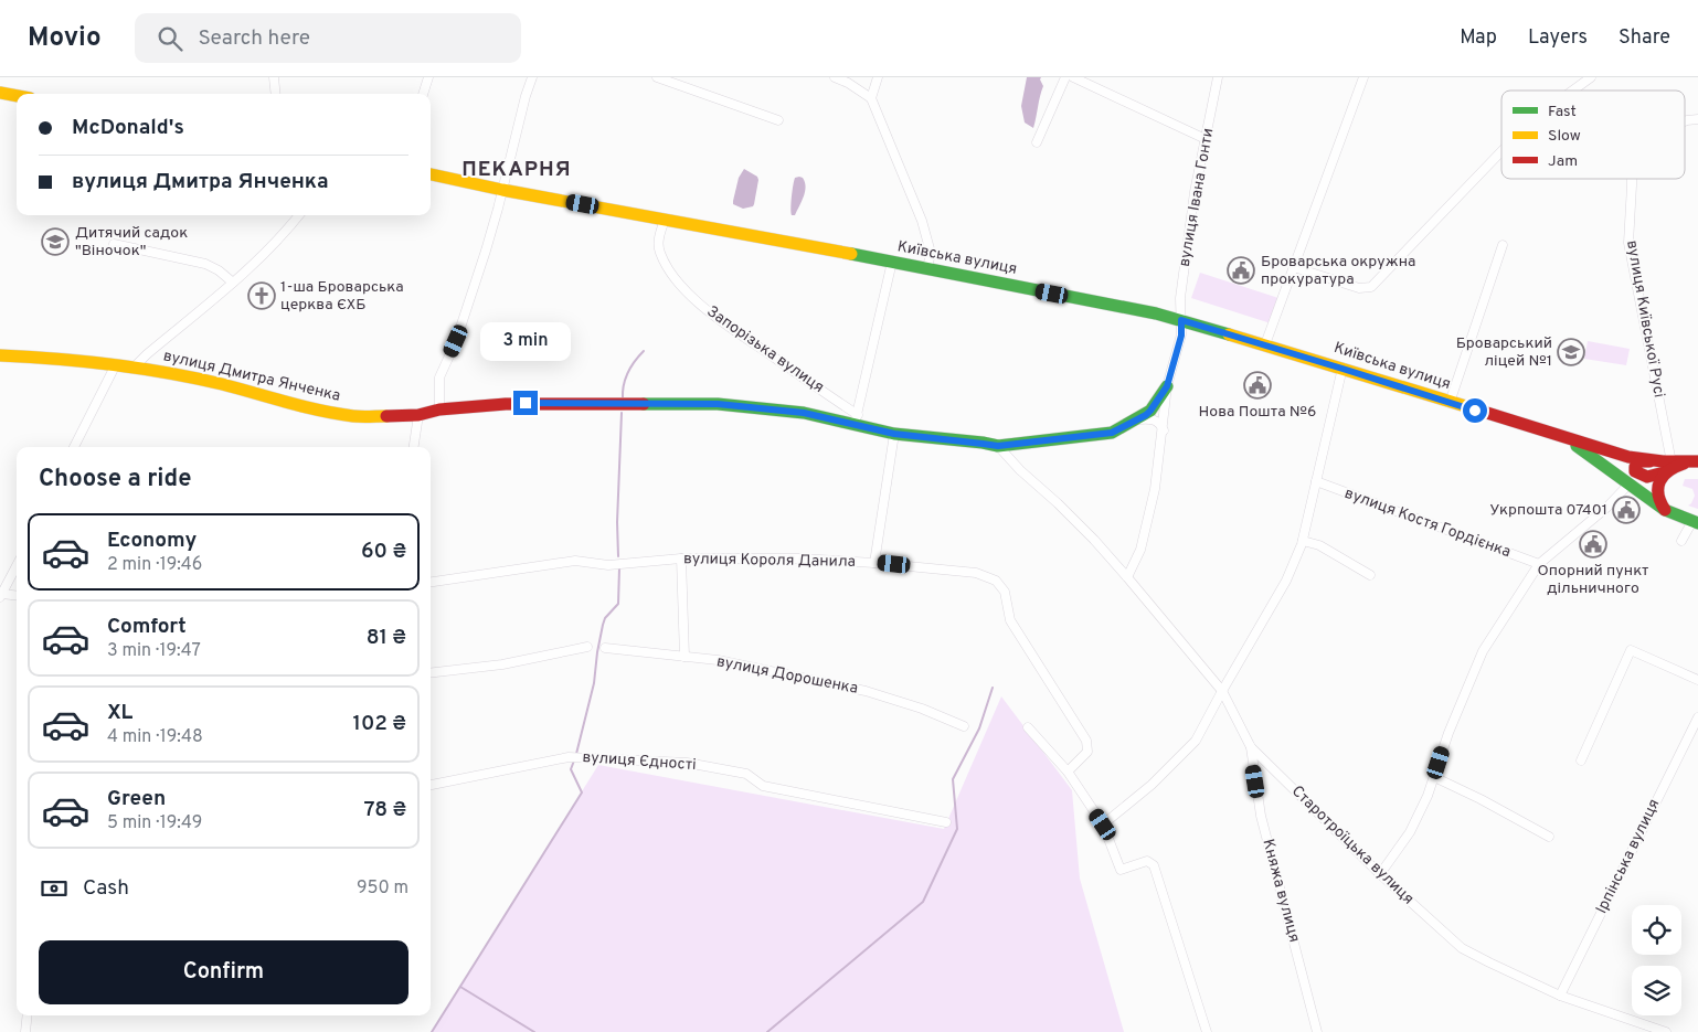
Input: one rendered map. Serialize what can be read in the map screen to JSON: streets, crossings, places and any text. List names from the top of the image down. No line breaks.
{"streets":{"main road":["Київська вулиця","вулиця Дмитра Янченка"],"street":["вулиця Івана Гонти","вулиця Київської Русі","Запорізька вулиця","вулиця Костя Гордієнка","вулиця Короля Данила","вулиця Дорошенка","вулиця Єдності","Старотроїцька вулиця","Ірпінська вулиця","Княжа вулиця"]},"crossings":[["вулиця Івана Гонти","Київська вулиця"],["вулиця Івана Гонти","вулиця Дмитра Янченка"],["вулиця Івана Гонти","Старотроїцька вулиця"],["Київська вулиця","вулиця Київської Русі"],["Київська вулиця","Запорізька вулиця"],["Запорізька вулиця","вулиця Дмитра Янченка"],["вулиця Дмитра Янченка","Старотроїцька вулиця"],["Старотроїцька вулиця","Ірпінська вулиця"],["Старотроїцька вулиця","Княжа вулиця"]],"districts":["ПЕКАРНЯ"],"places":{"school or university":["Дитячий садок \"Віночок\"","Броварський ліцей №1"],"public building":["Броварська окружна прокуратура","Нова Пошта №6","Укрпошта 07401","Опорний пункт дільничного"],"church":["1-ша Броварська церква ЄХБ"]},"legend":["Fast","Slow","Jam"],"page":{"header":"Movio","search":"Search here","nav":["Map","Layers","Share"],"banner":["McDonald's","вулиця Дмитра Янченка"],"bubble":"3 min","heading":"Choose a ride","list":[{"name":"Economy","note":"2 min · 19:46","value":"60 ₴"},{"name":"Comfort","note":"3 min · 19:47","value":"81 ₴"},{"name":"XL","note":"4 min · 19:48","value":"102 ₴"},{"name":"Green","note":"5 min · 19:49","value":"78 ₴"}],"pay":["Cash","950 m"],"buttons":"Confirm"}}
